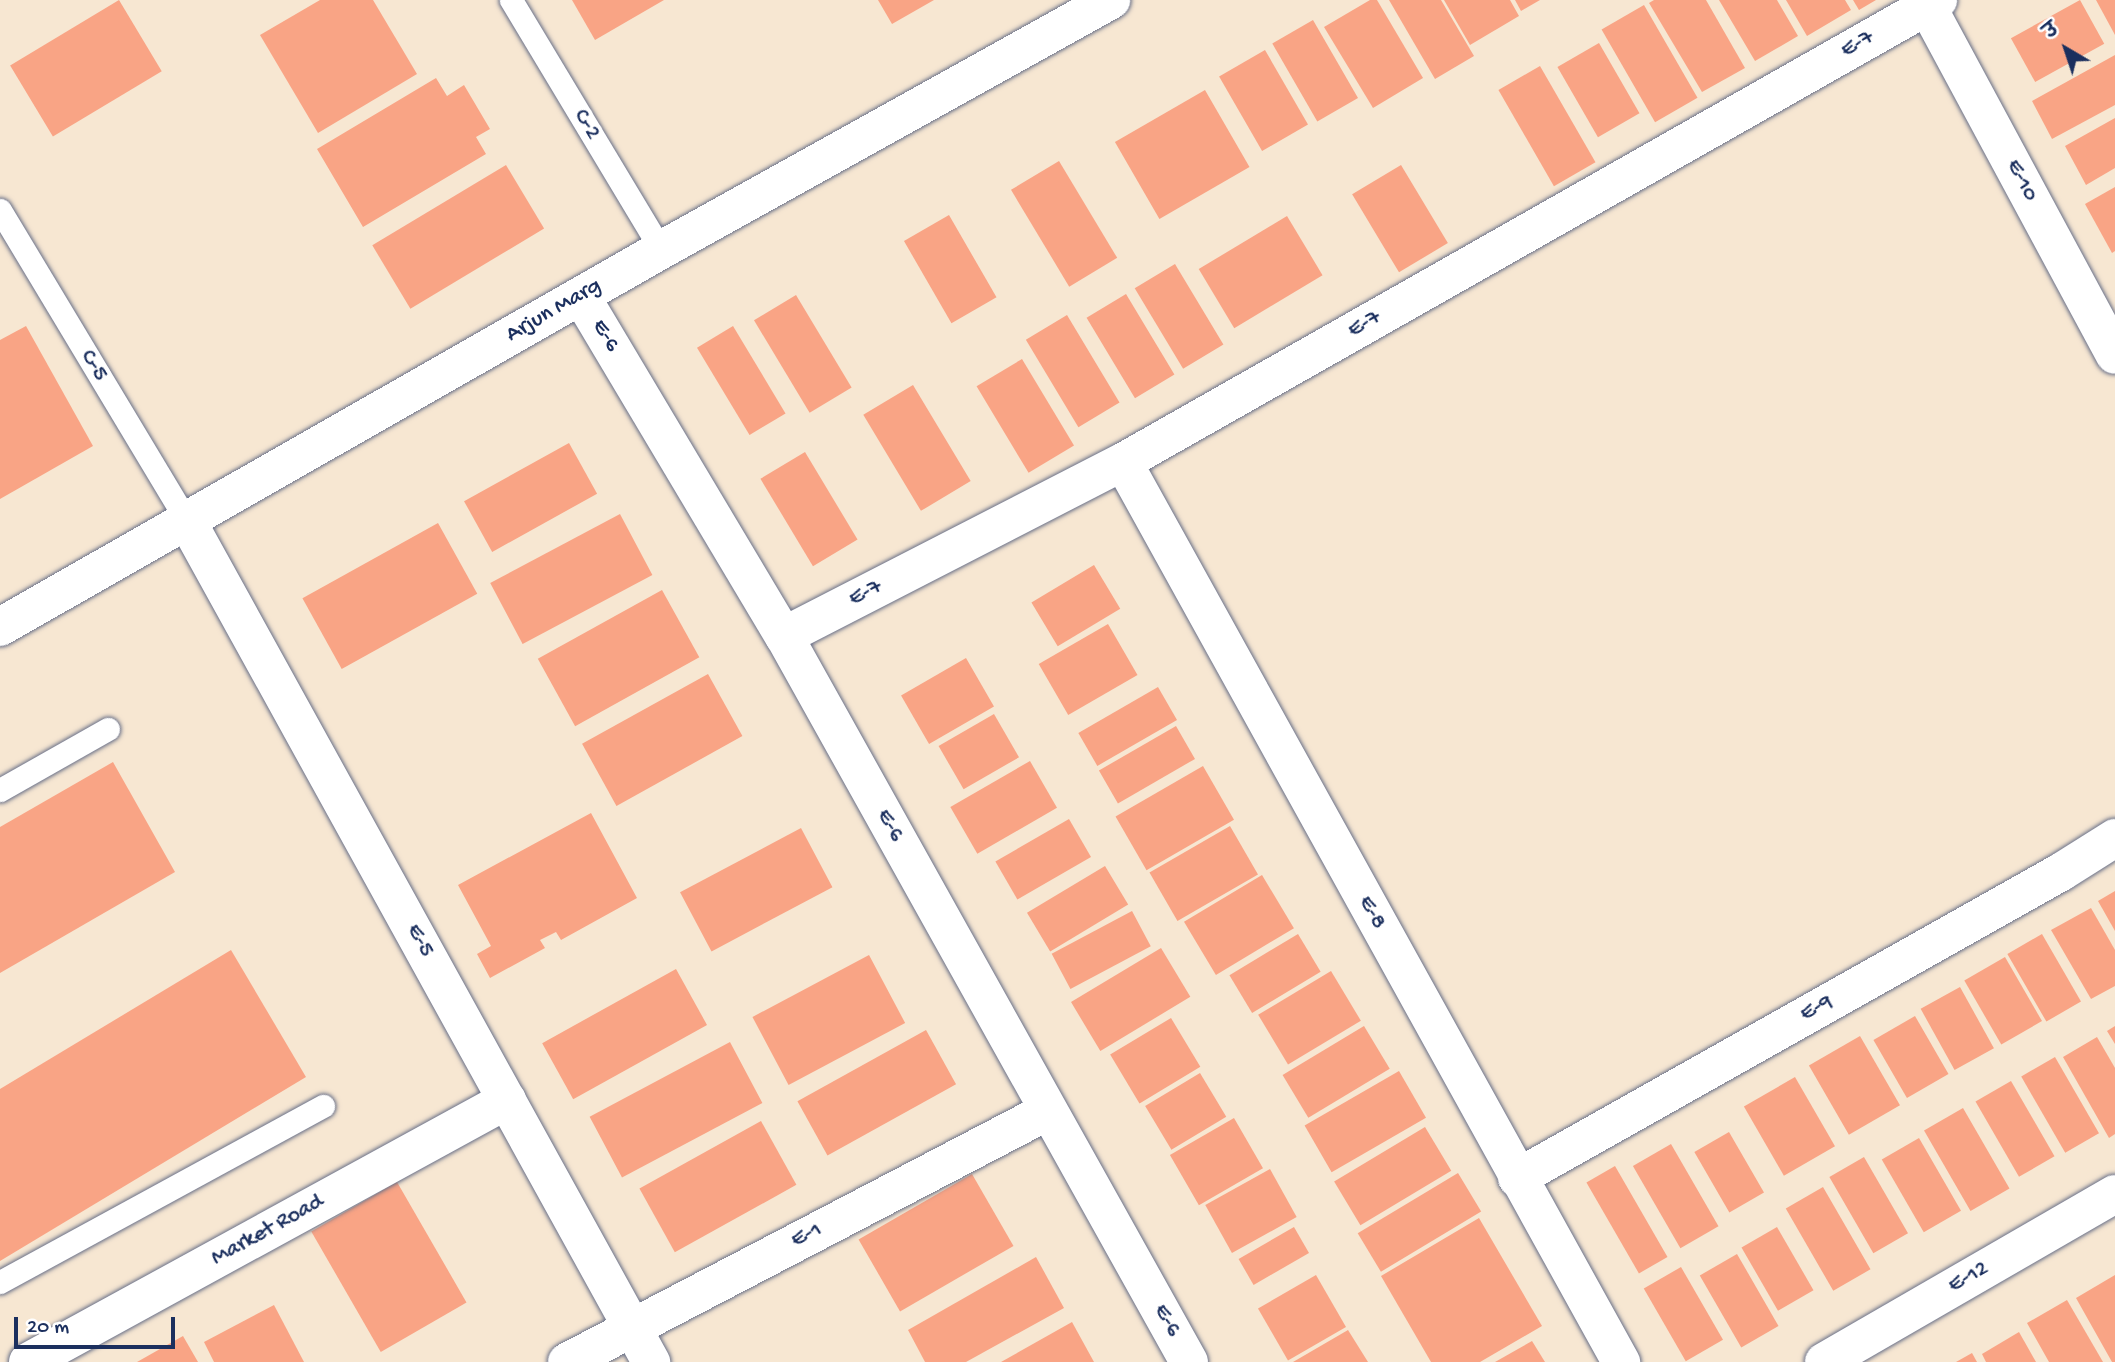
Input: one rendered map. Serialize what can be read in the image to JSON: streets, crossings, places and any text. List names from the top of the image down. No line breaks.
{"streets":{"street":["E-7","E-10","Arjun Marg","E-6","E-8","E-5","E-9","Market Road","E-1","E-12"],"lane":["C-2","C-5"]},"crossings":[["E-7","E-10"],["E-7","E-6"],["E-7","E-8"],["C-2","Arjun Marg"],["Arjun Marg","E-6"],["Arjun Marg","C-5"],["Arjun Marg","E-5"],["E-6","E-1"],["C-5","E-5"],["E-8","E-9"],["E-5","Market Road"],["E-5","E-1"]],"scale_bar":"20 m","north":"top left"}
